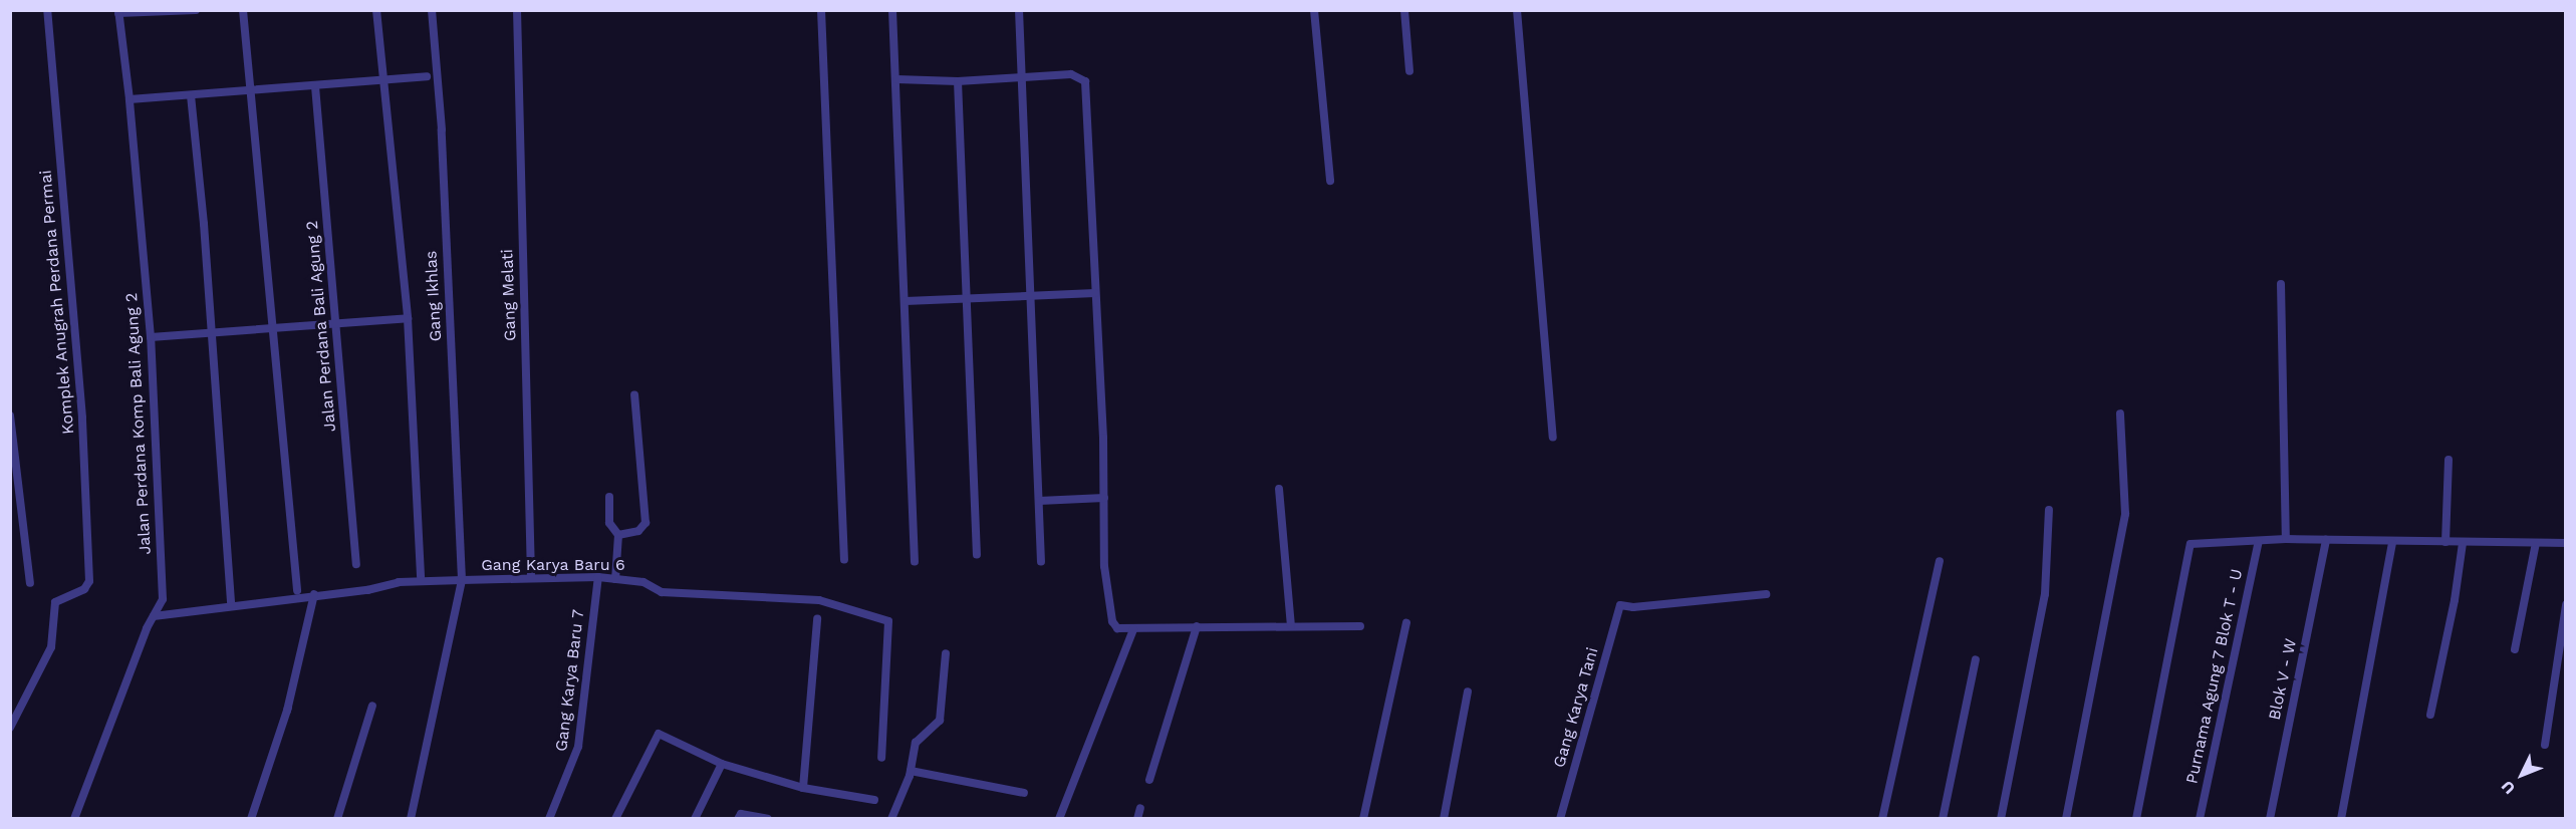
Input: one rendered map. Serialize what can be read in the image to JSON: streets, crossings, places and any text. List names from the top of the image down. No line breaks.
{"streets":{"street":["Gang Melati","Gang Ikhlas","Komplek Anugrah Perdana Permai","Jalan Perdana Bali Agung 2","Jalan Perdana Komp Bali Agung 2","Gang Karya Baru 6","Purnama Agung 7 Blok T - U","Blok V - W","Gang Karya Baru 7","Gang Karya Tani"]},"crossings":[["Gang Melati","Gang Karya Baru 6"],["Gang Ikhlas","Gang Karya Baru 6"],["Gang Karya Baru 6","Gang Karya Baru 7"]],"north":"bottom left"}
